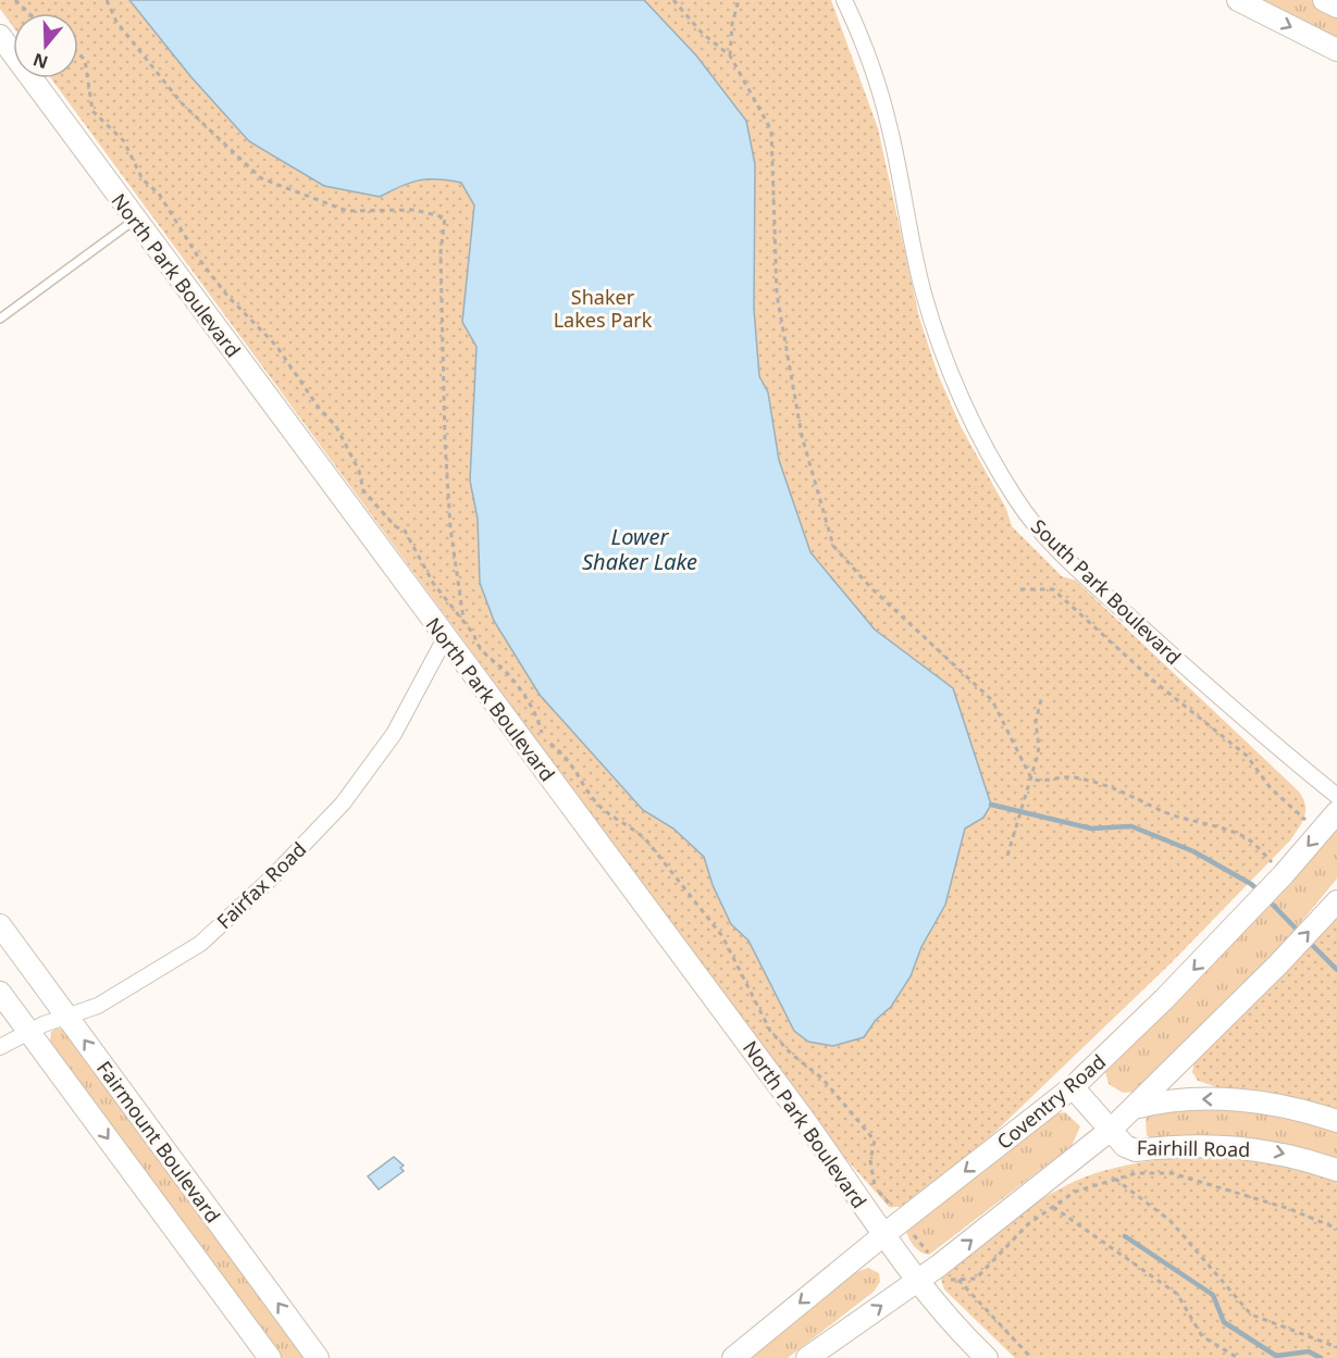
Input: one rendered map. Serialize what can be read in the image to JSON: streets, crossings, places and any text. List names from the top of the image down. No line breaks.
{"streets":{"main road":["North Park Boulevard","Coventry Road","Fairmount Boulevard","Fairhill Road"],"street":["South Park Boulevard","Fairfax Road"]},"crossings":[["North Park Boulevard","Fairfax Road"],["North Park Boulevard","Coventry Road"],["Fairfax Road","Fairmount Boulevard"],["Coventry Road","Fairhill Road"]],"water":["Lower Shaker Lake"],"parks":["Shaker Lakes Park"],"north":"bottom"}
